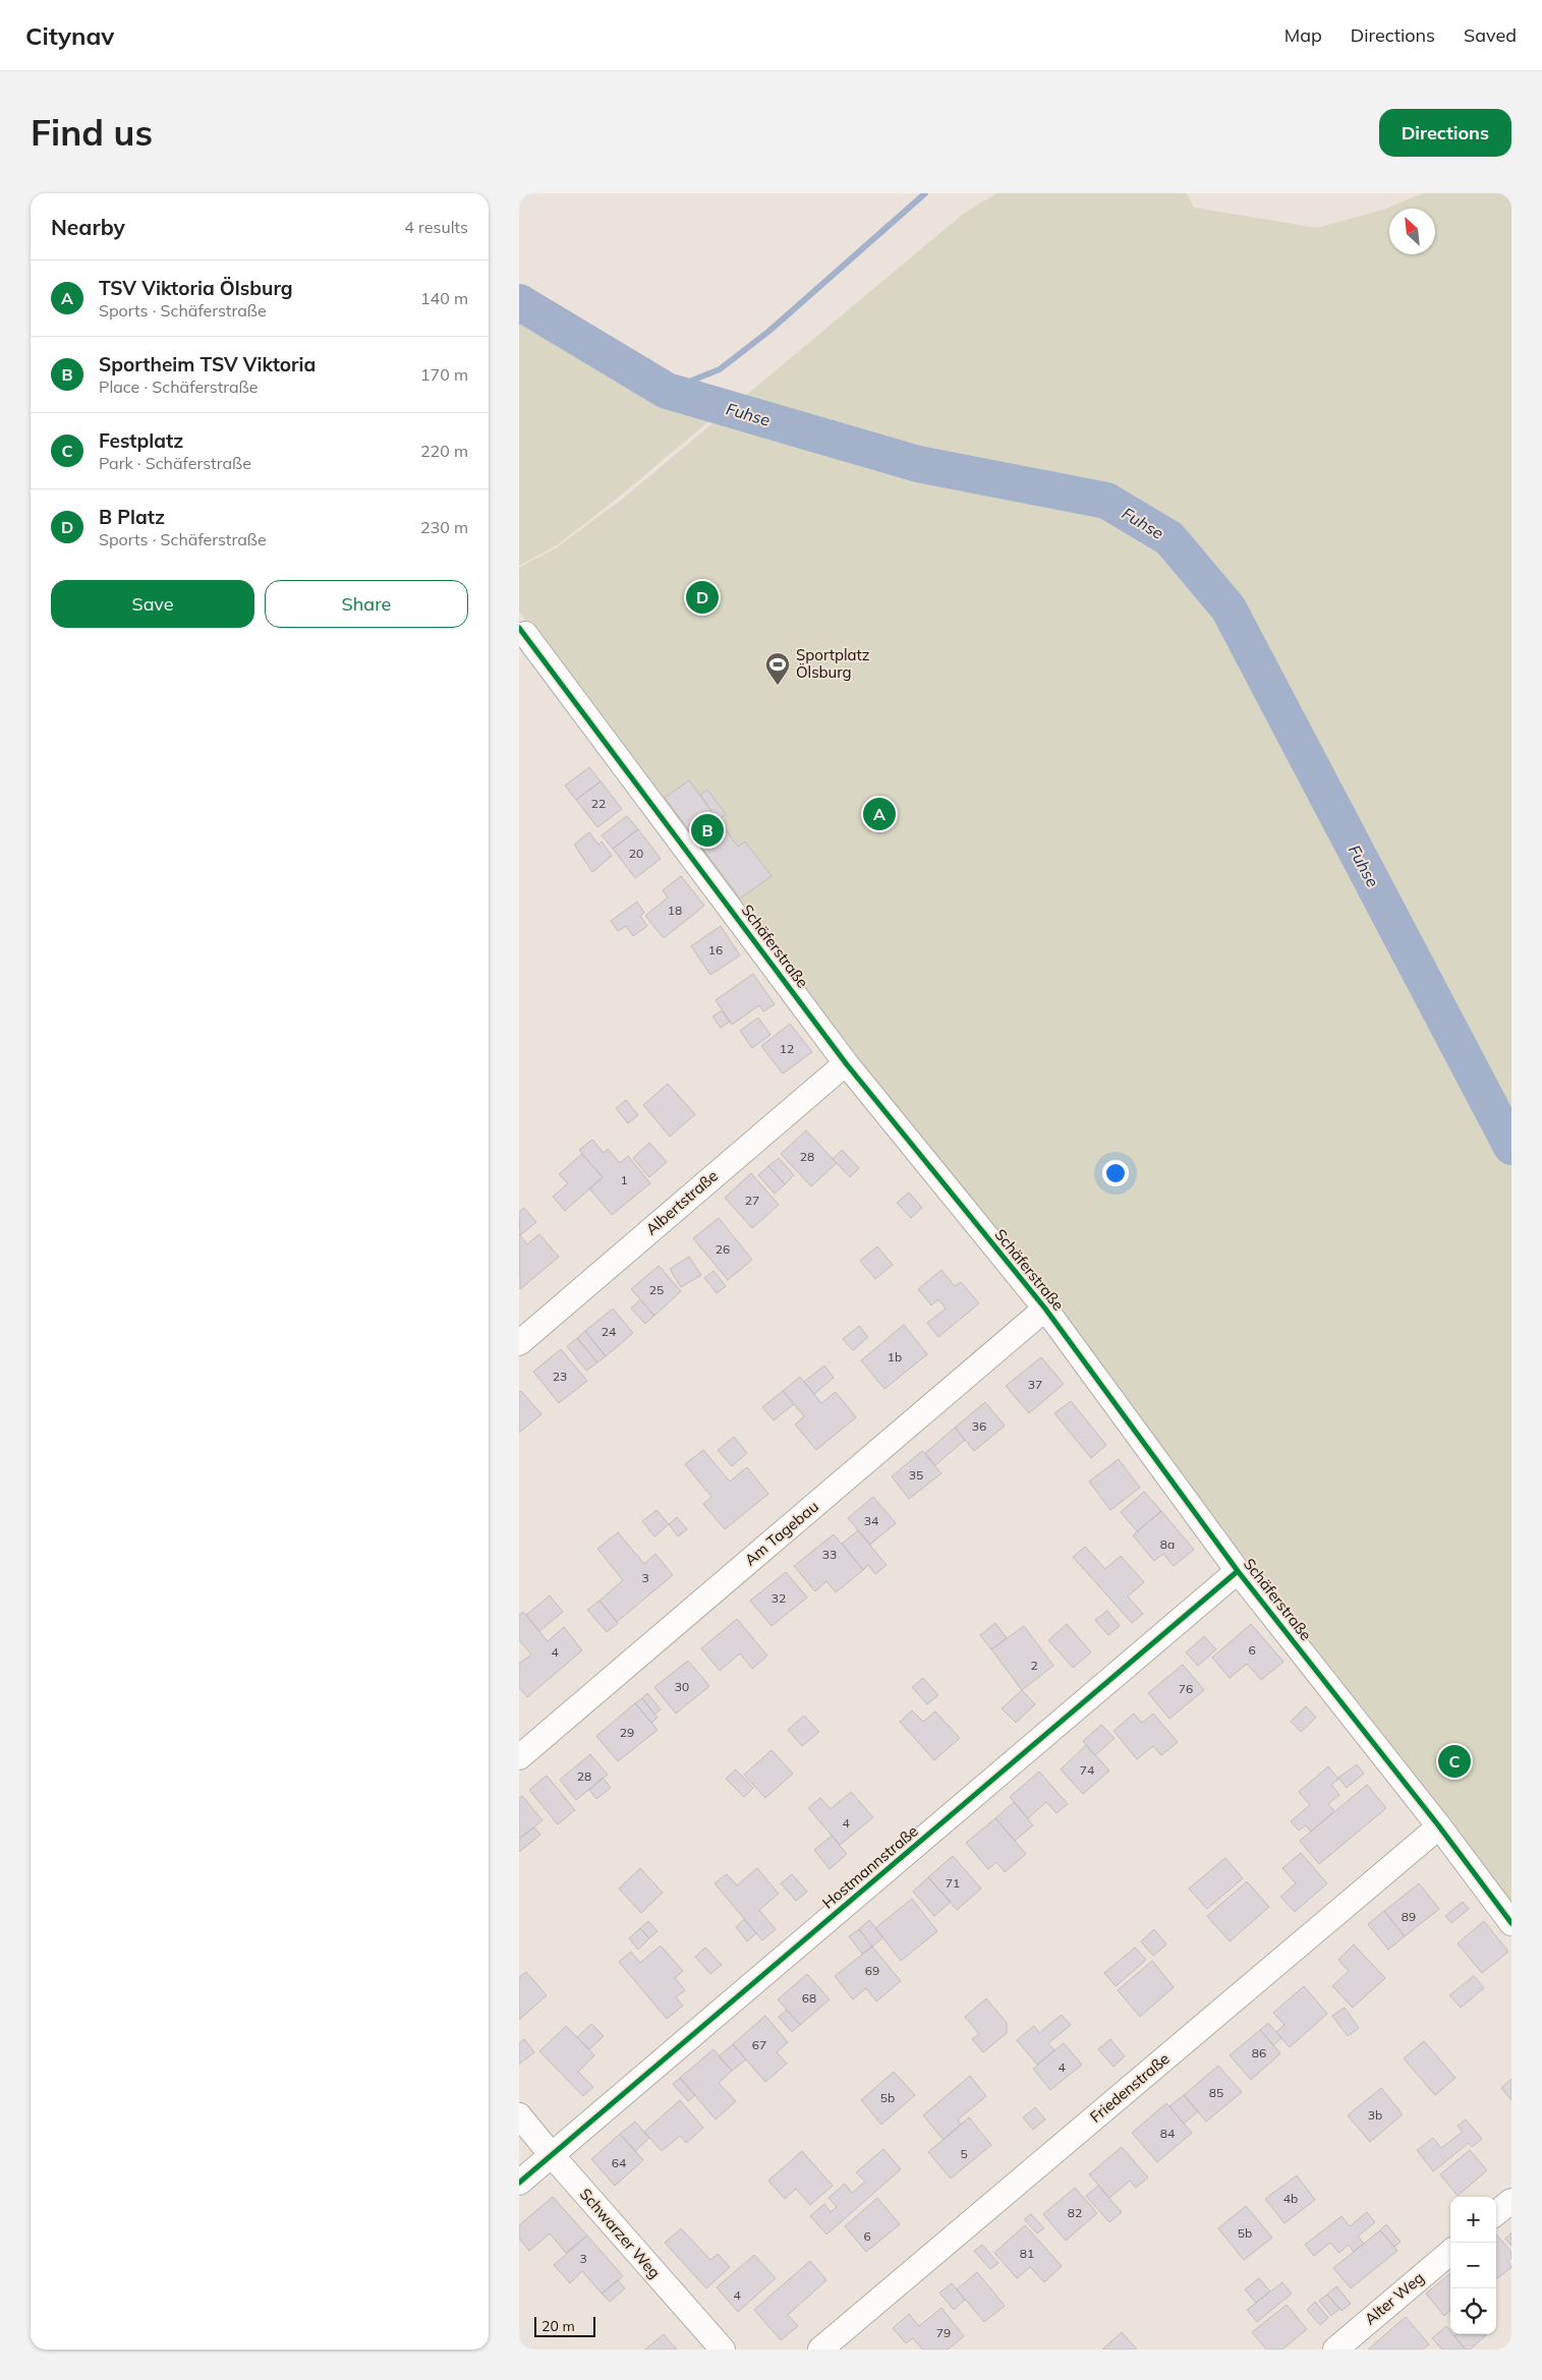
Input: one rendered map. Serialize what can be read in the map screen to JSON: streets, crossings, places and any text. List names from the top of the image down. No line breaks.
{"streets":{"street":["Schäferstraße","Albertstraße","Am Tagebau","Hostmannstraße","Friedenstraße","Schwarzer Weg","Alter Weg"]},"crossings":[["Schäferstraße","Albertstraße"],["Schäferstraße","Am Tagebau"],["Schäferstraße","Hostmannstraße"],["Schäferstraße","Friedenstraße"],["Hostmannstraße","Schwarzer Weg"]],"water":["Fuhse"],"places":{"sports":["Sportplatz Ölsburg"]},"house_numbers":["22","20","18","16","12","28","1","27","26","25","24","1b","23","37","36","35","34","8a","33","3","32","6","4","2","30","76","29","74","28","4","71","89","69","68","67","86","4","85","5b","3b","84","5","64","4b","82","5b","6","81","3","4","79"],"scale_bar":"20 m","north":"top left","page":{"header":"Citynav","nav":["Map","Directions","Saved"],"buttons":["Directions",["Save","Share"]],"title":"Find us","heading":["Nearby","4 results"],"list":[{"mark":"A","name":"TSV Viktoria Ölsburg","note":"Sports · Schäferstraße","value":"140 m"},{"mark":"B","name":"Sportheim TSV Viktoria","note":"Place · Schäferstraße","value":"170 m"},{"mark":"C","name":"Festplatz","note":"Park · Schäferstraße","value":"220 m"},{"mark":"D","name":"B Platz","note":"Sports · Schäferstraße","value":"230 m"}],"pins":["D","A","B","C"],"map_buttons":["+","−"],"scale":"20 m"}}
